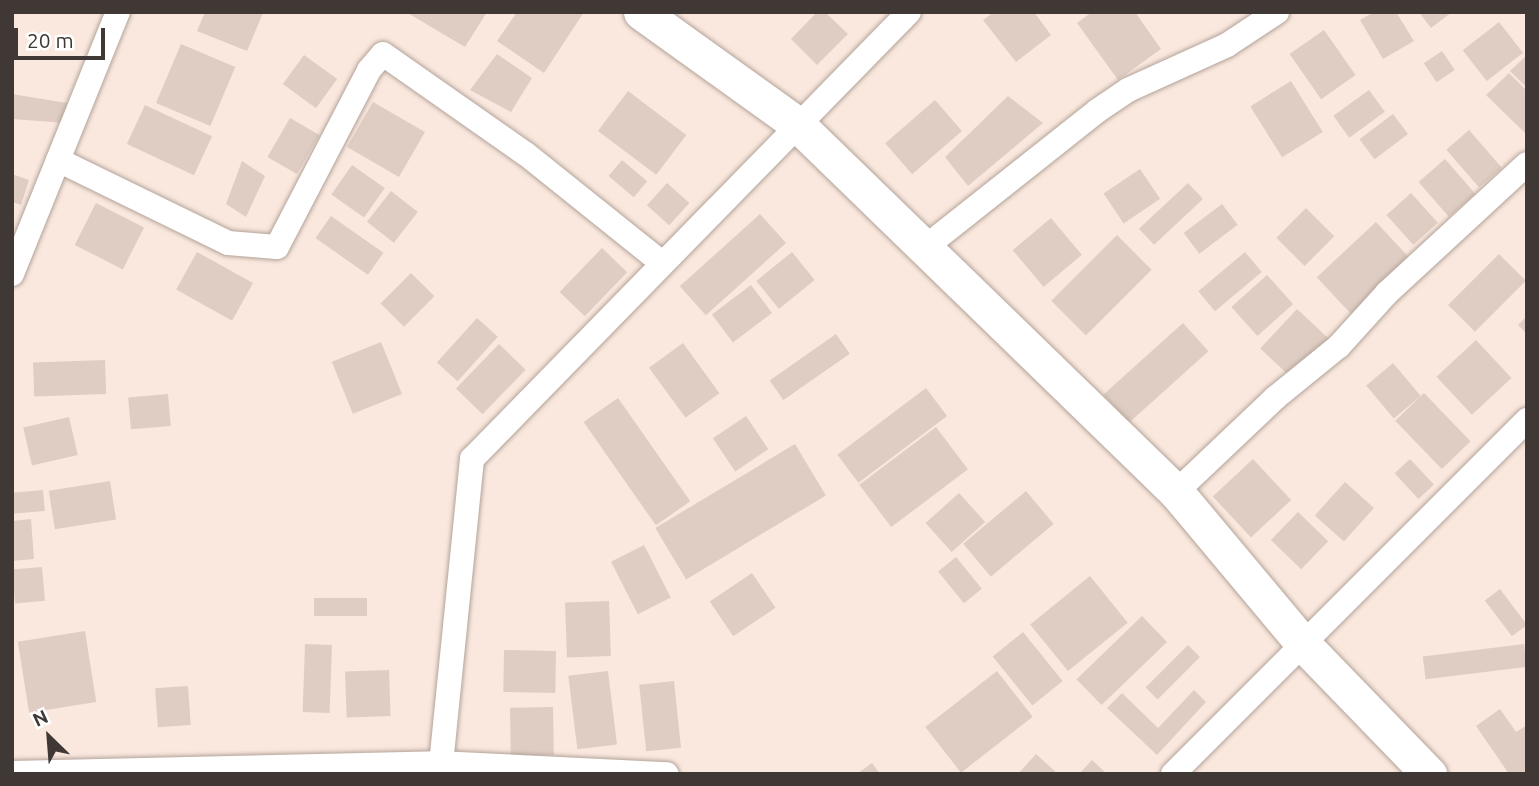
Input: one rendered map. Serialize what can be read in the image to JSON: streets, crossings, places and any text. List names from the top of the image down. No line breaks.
{"scale_bar":"20 m","north":"top left"}
